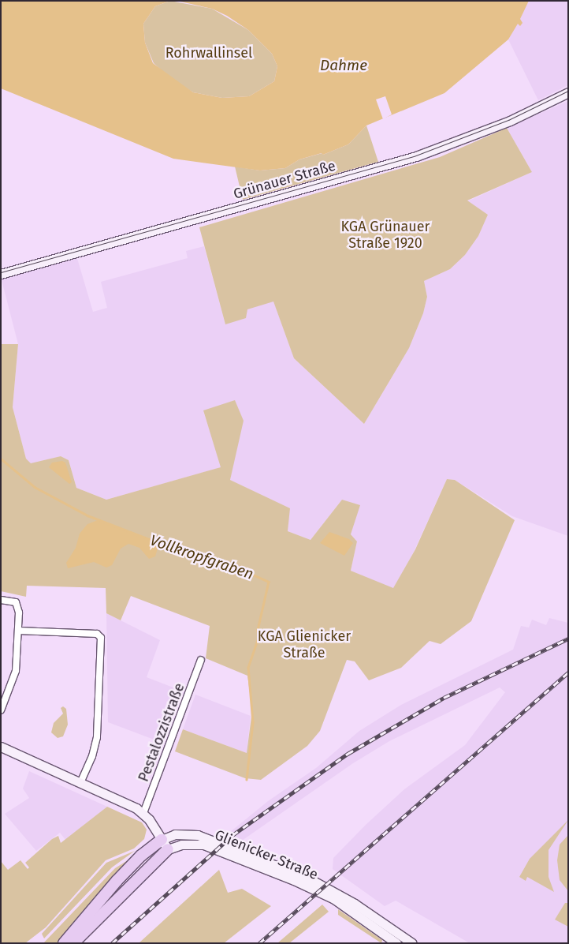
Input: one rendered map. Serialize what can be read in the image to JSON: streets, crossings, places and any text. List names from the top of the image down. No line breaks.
{"streets":{"main road":["Grünauer Straße","Glienicker Straße"],"street":["Pestalozzistraße"]},"water":["Dahme","Vollkropfgraben"],"parks":["Rohrwallinsel","KGA Grünauer Straße 1920","KGA Glienicker Straße"]}
